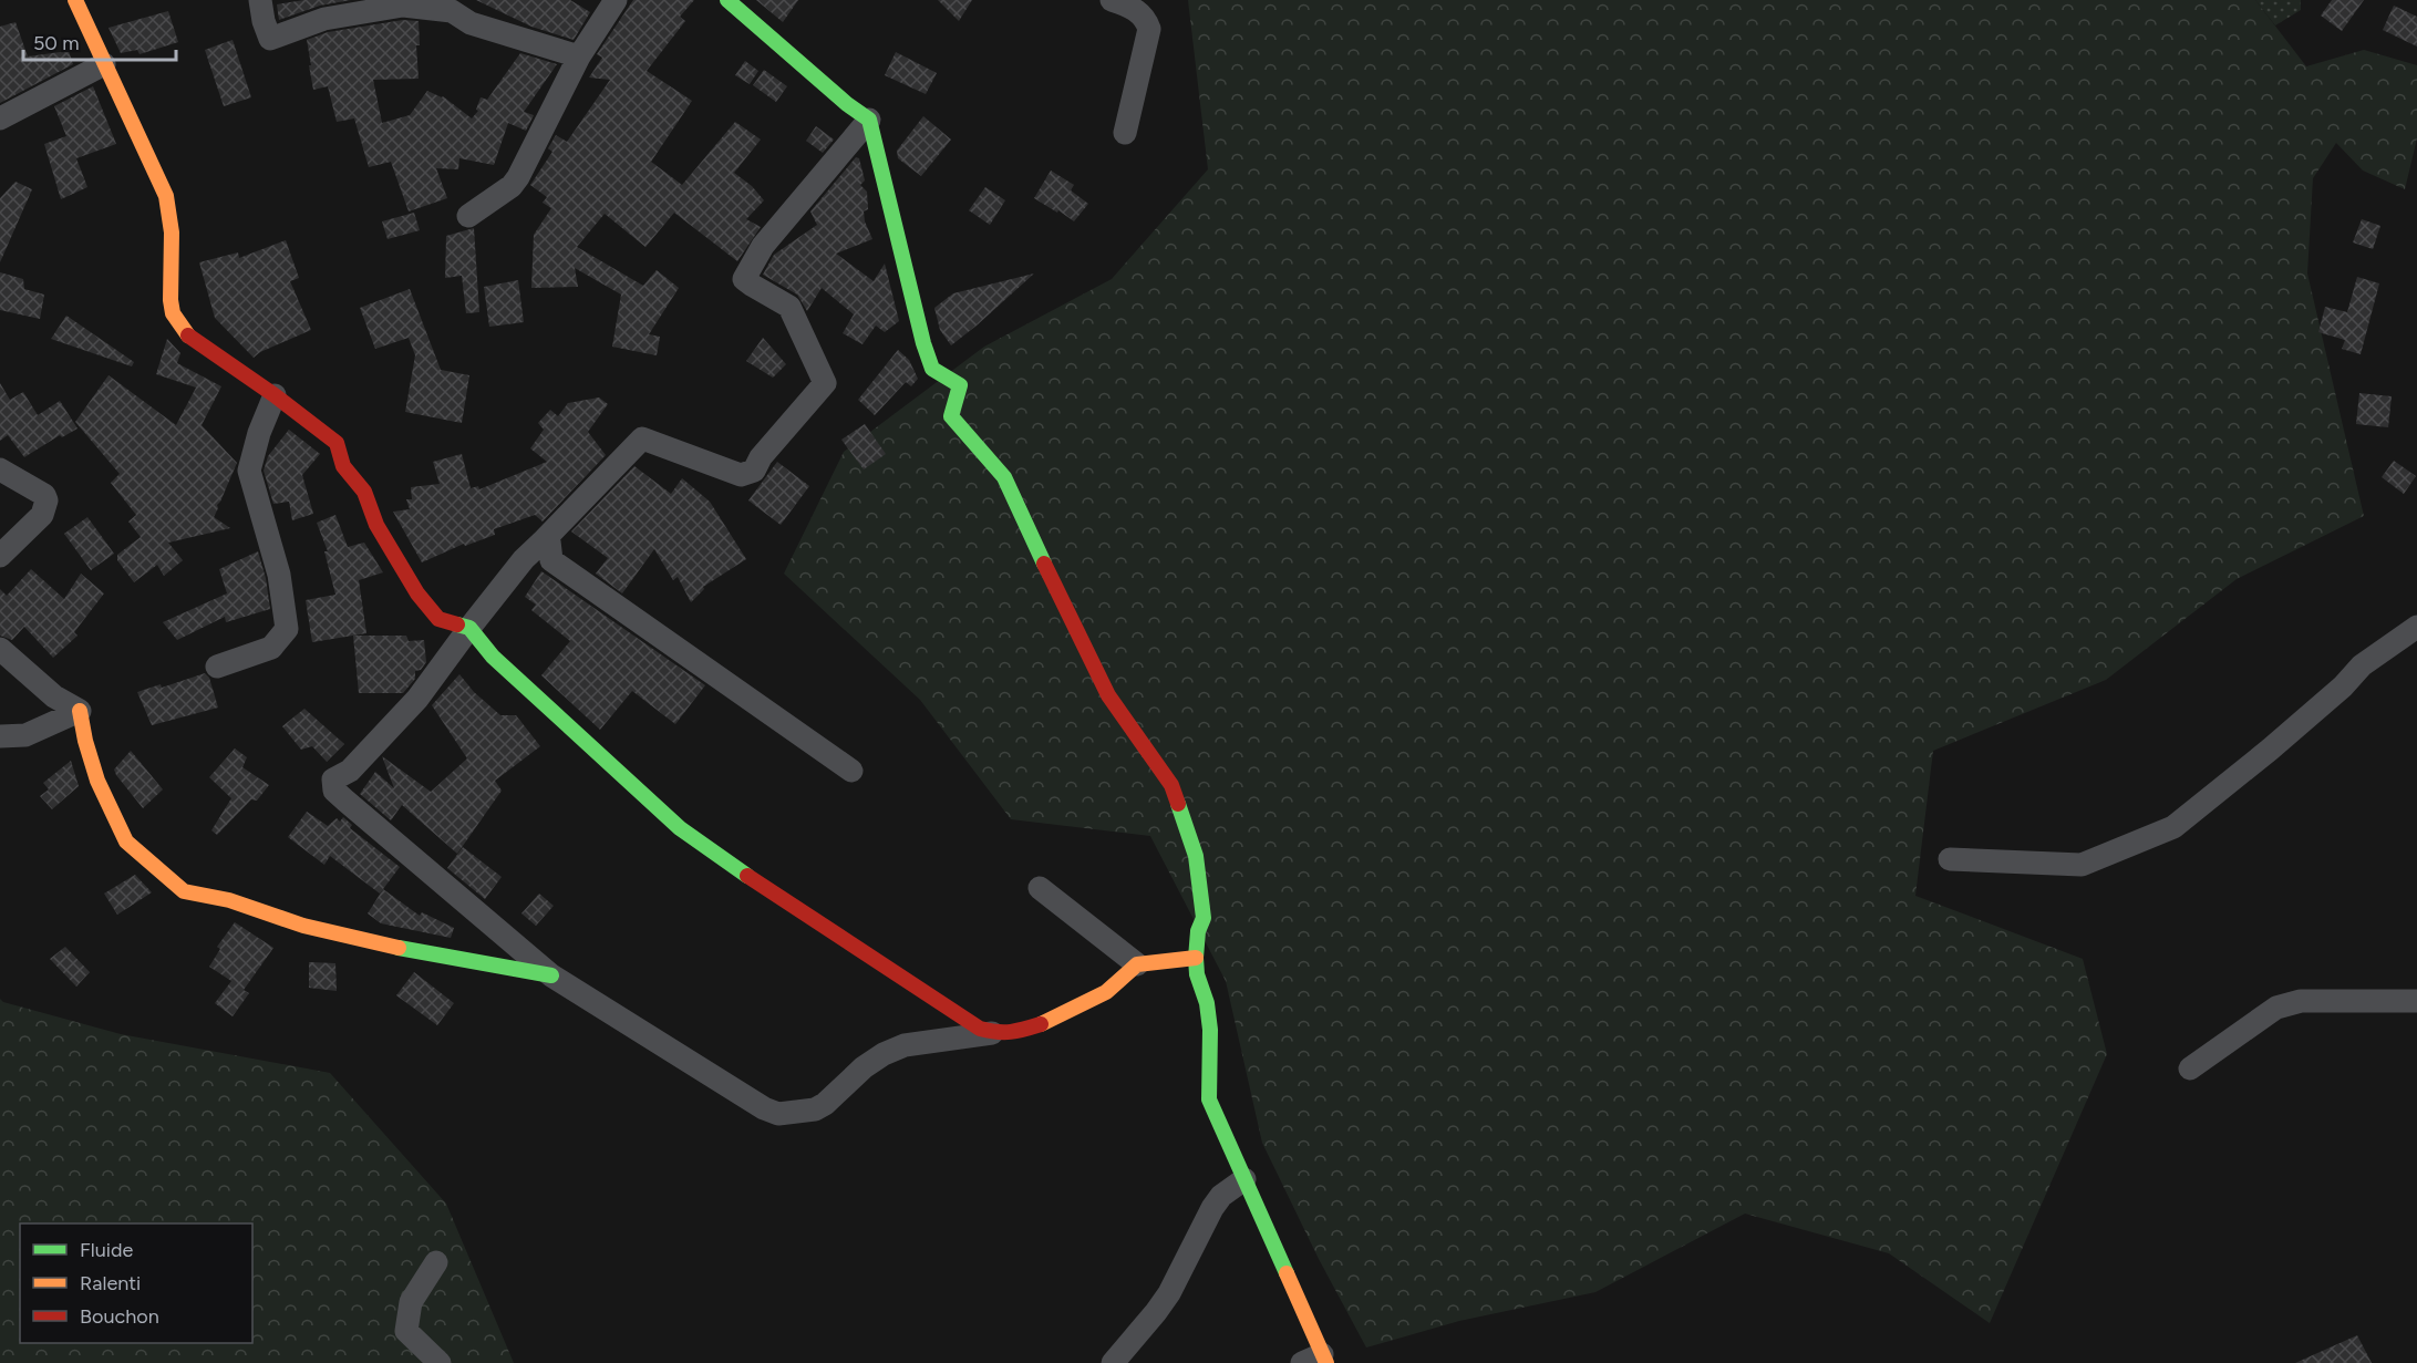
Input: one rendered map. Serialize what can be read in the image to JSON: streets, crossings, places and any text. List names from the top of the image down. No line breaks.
{"legend":["Fluide","Ralenti","Bouchon"],"scale_bar":"50 m"}
